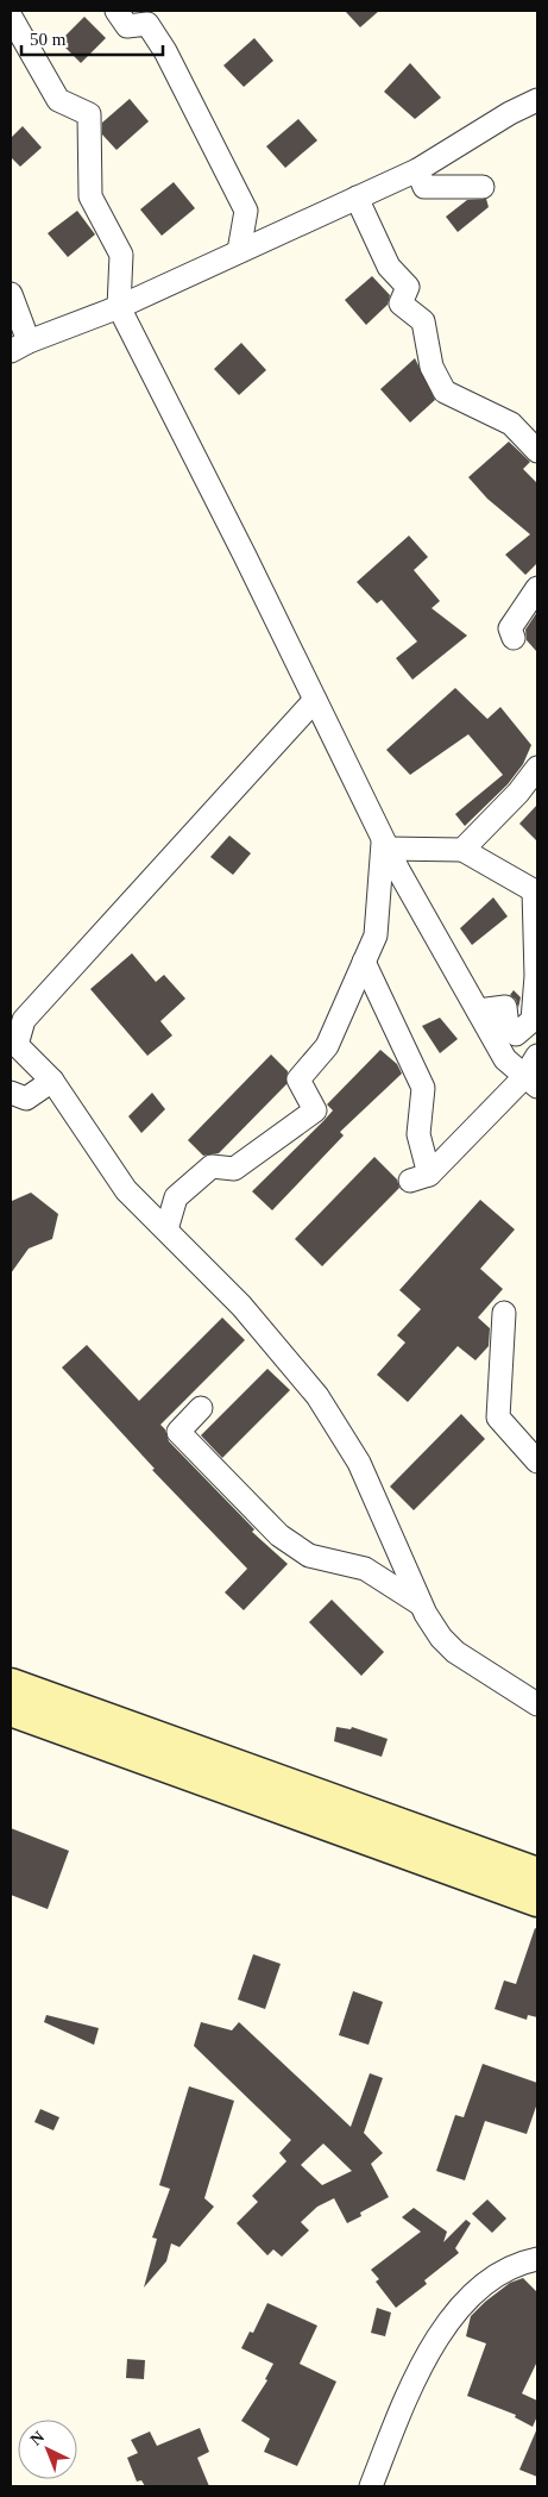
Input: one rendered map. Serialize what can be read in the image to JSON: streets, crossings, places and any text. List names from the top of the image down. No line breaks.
{"scale_bar":"50 m","north":"top left"}
